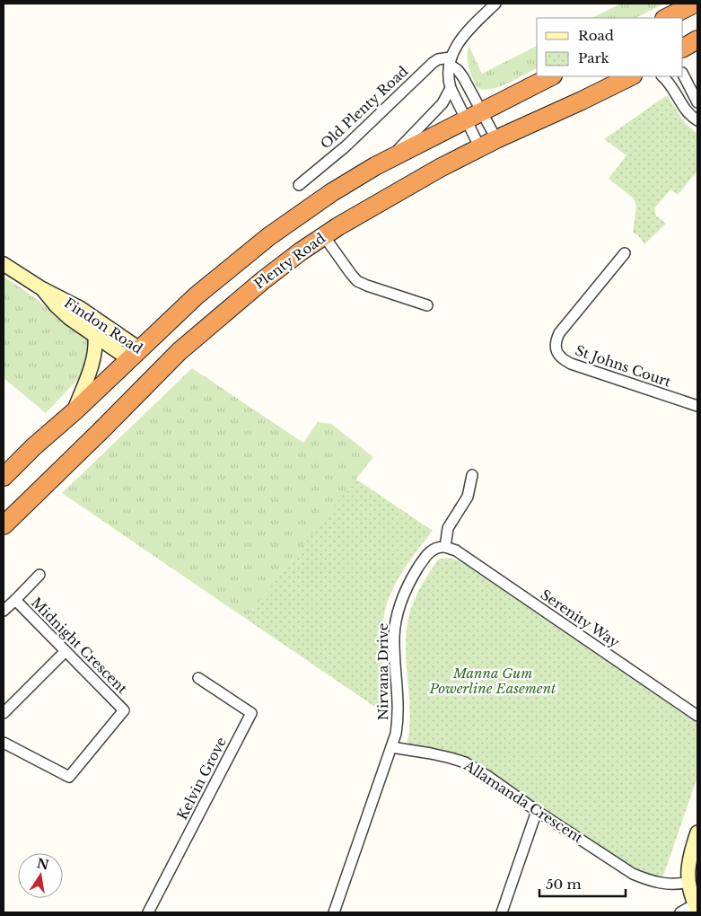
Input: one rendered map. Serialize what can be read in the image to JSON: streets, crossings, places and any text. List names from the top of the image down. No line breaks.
{"streets":{"highway":["Plenty Road","Findon Road"],"street":["Old Plenty Road","St Johns Court","Serenity Way","Midnight Crescent","Nirvana Drive","Kelvin Grove","Allamanda Crescent"]},"crossings":[["Plenty Road","Findon Road"],["Serenity Way","Nirvana Drive"],["Nirvana Drive","Allamanda Crescent"]],"parks":["Manna Gum Powerline Easement"],"legend":["Road","Park"],"scale_bar":"50 m","north":"top"}
